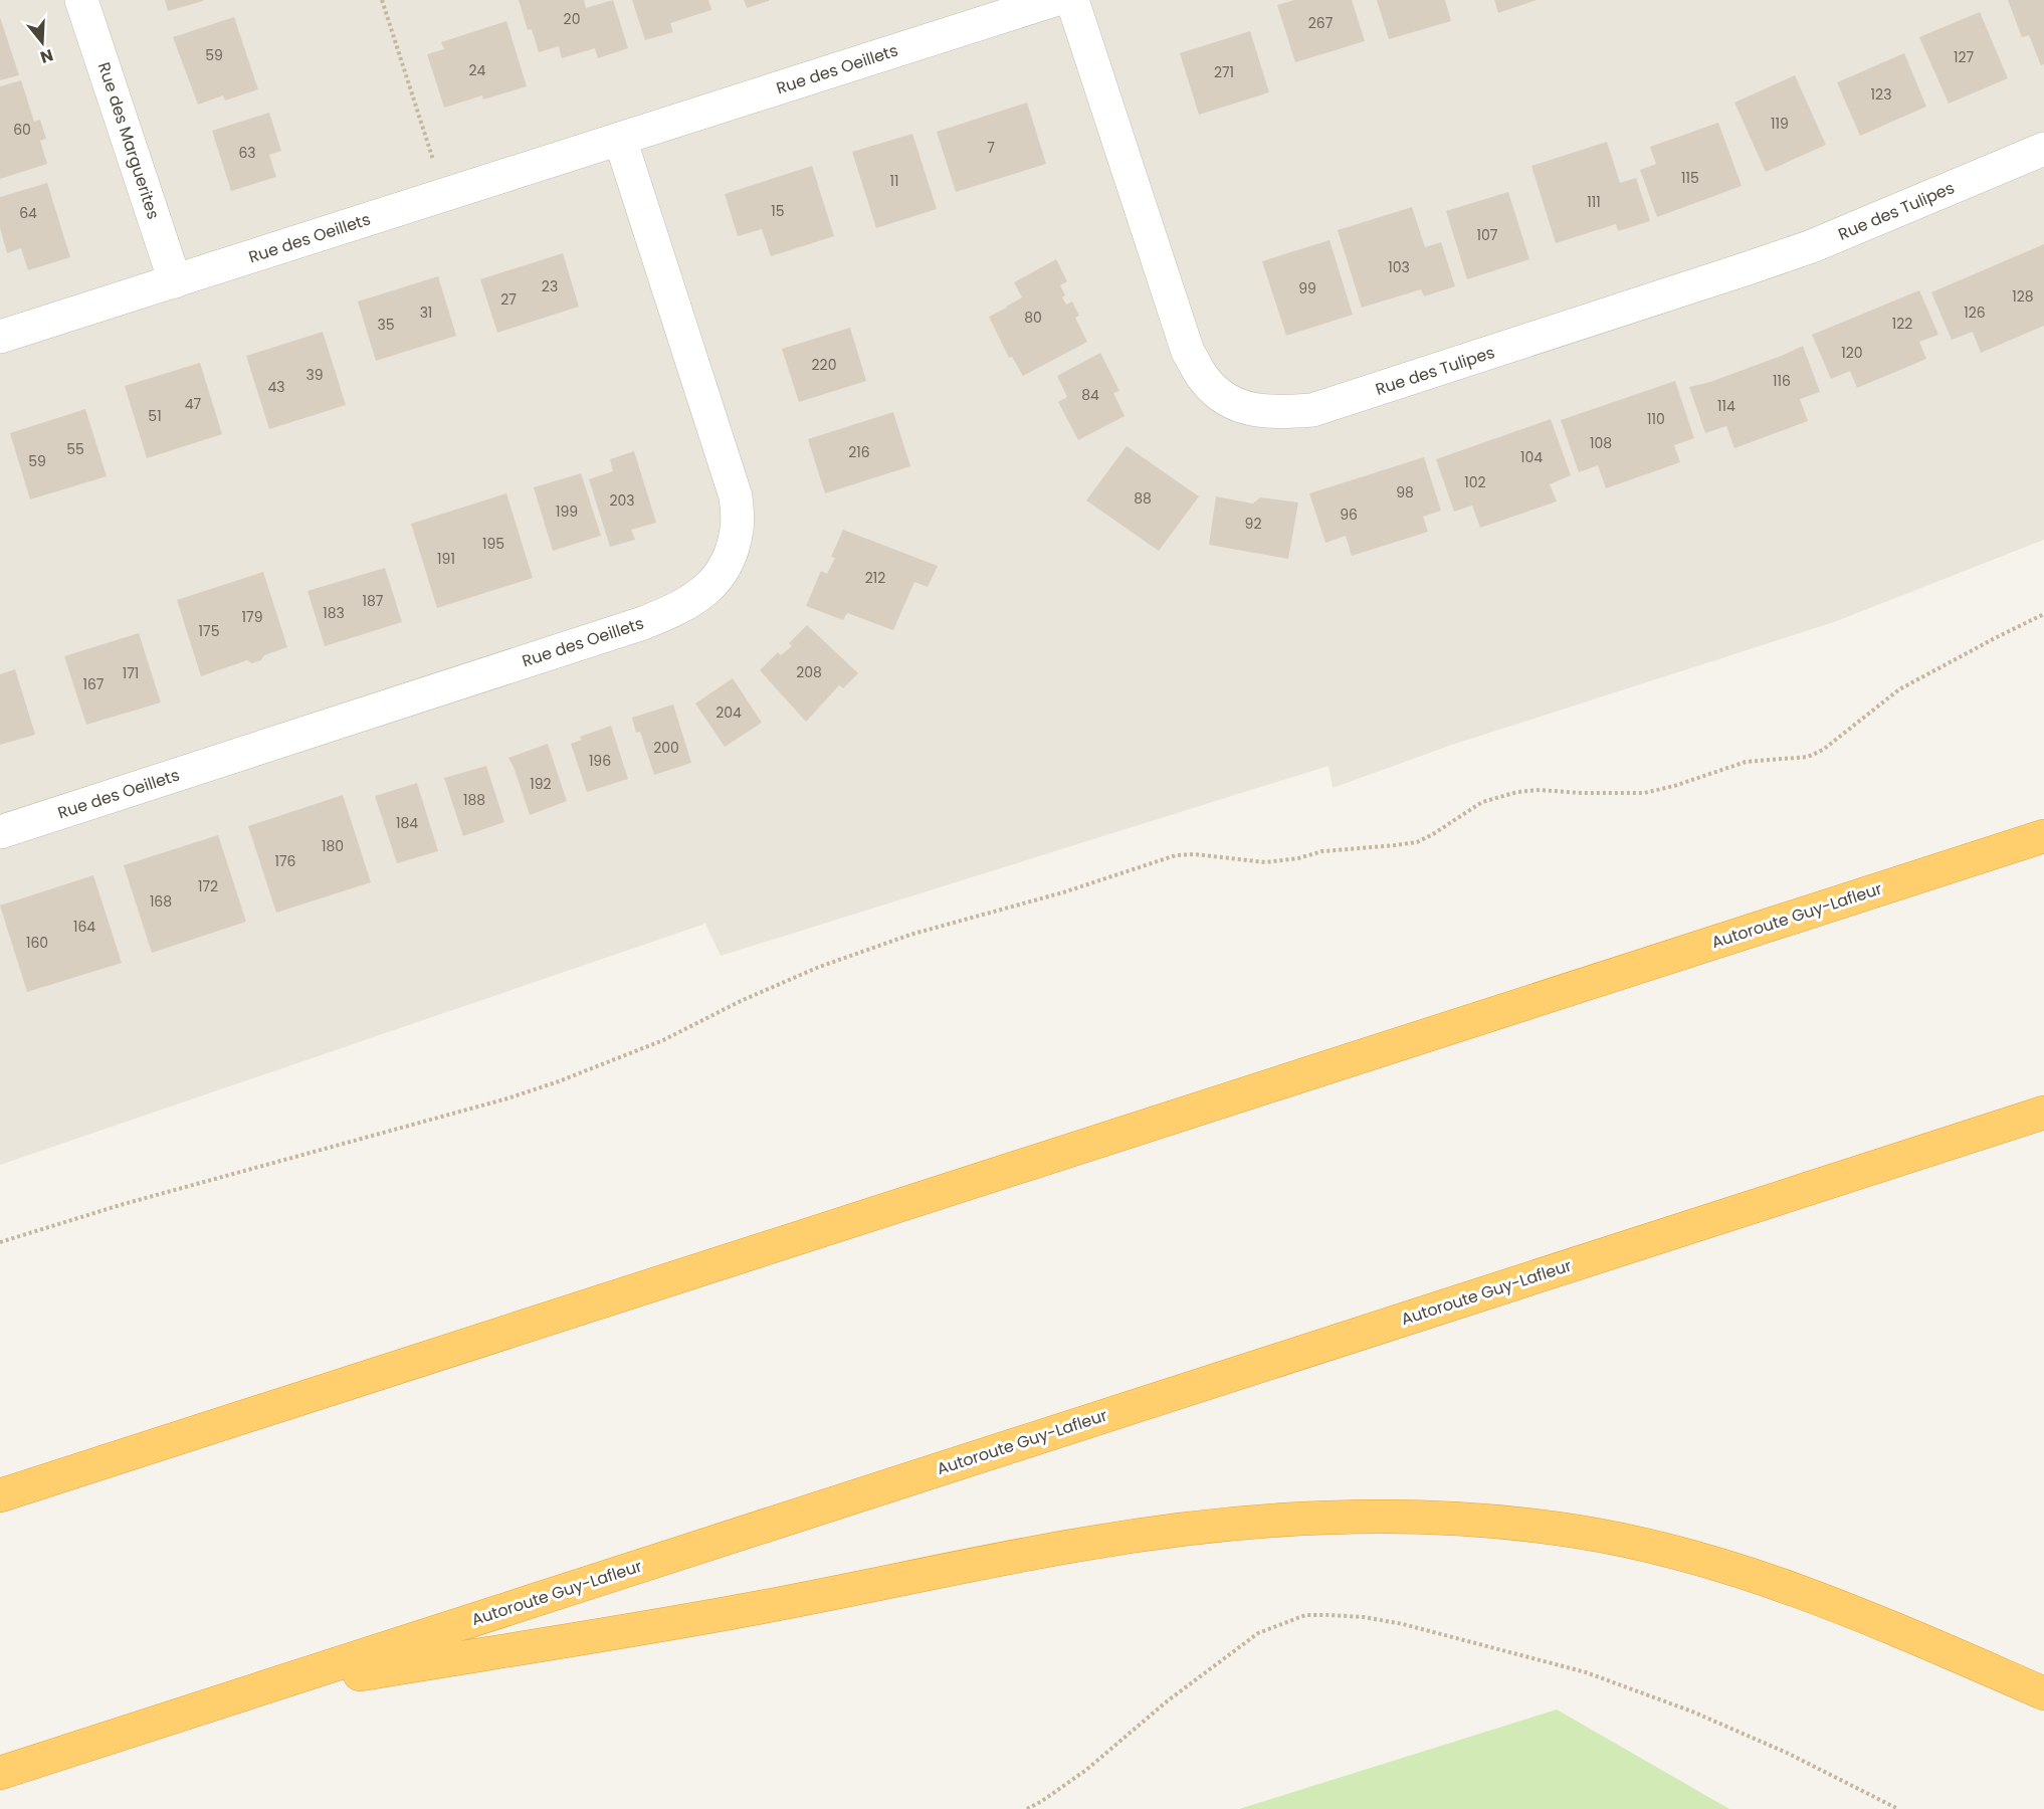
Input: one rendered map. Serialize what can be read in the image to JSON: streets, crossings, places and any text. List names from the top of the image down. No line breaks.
{"streets":{"highway":["Autoroute Guy-Lafleur"],"street":["Rue des Oeillets","Rue des Marguerites","Rue des Tulipes"]},"crossings":[["Rue des Oeillets","Rue des Marguerites"]],"house_numbers":["20","267","59","127","24","271","123","119","60","7","63","115","11","111","15","64","107","103","23","99","128","27","31","126","80","122","35","120","220","39","116","43","84","47","114","51","110","108","55","216","104","59","102","98","88","203","199","96","92","195","191","212","187","183","179","175","208","171","167","204","200","196","192","188","184","180","176","172","168","164","160"],"north":"bottom"}
